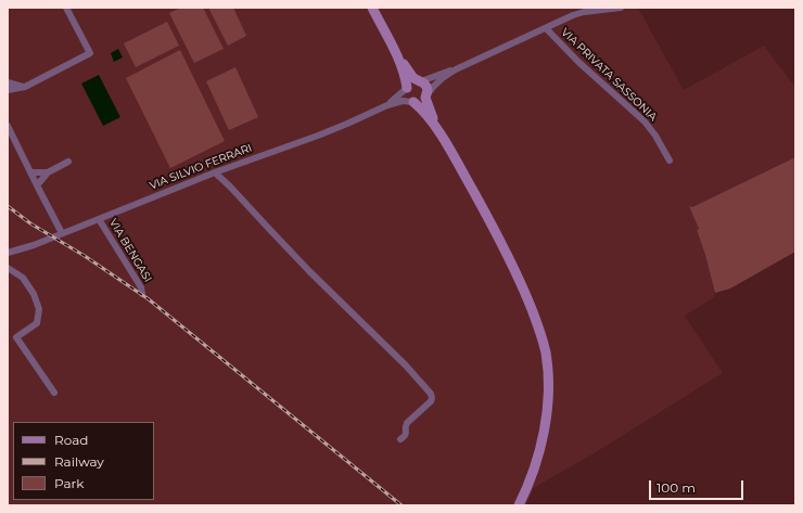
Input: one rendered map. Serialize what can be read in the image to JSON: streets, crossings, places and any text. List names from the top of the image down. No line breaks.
{"streets":{"street":["VIA PRIVATA SASSONIA","VIA SILVIO FERRARI","VIA BENGASI"]},"crossings":[["VIA SILVIO FERRARI","VIA BENGASI"]],"legend":["Road","Railway","Park"],"scale_bar":"100 m"}
